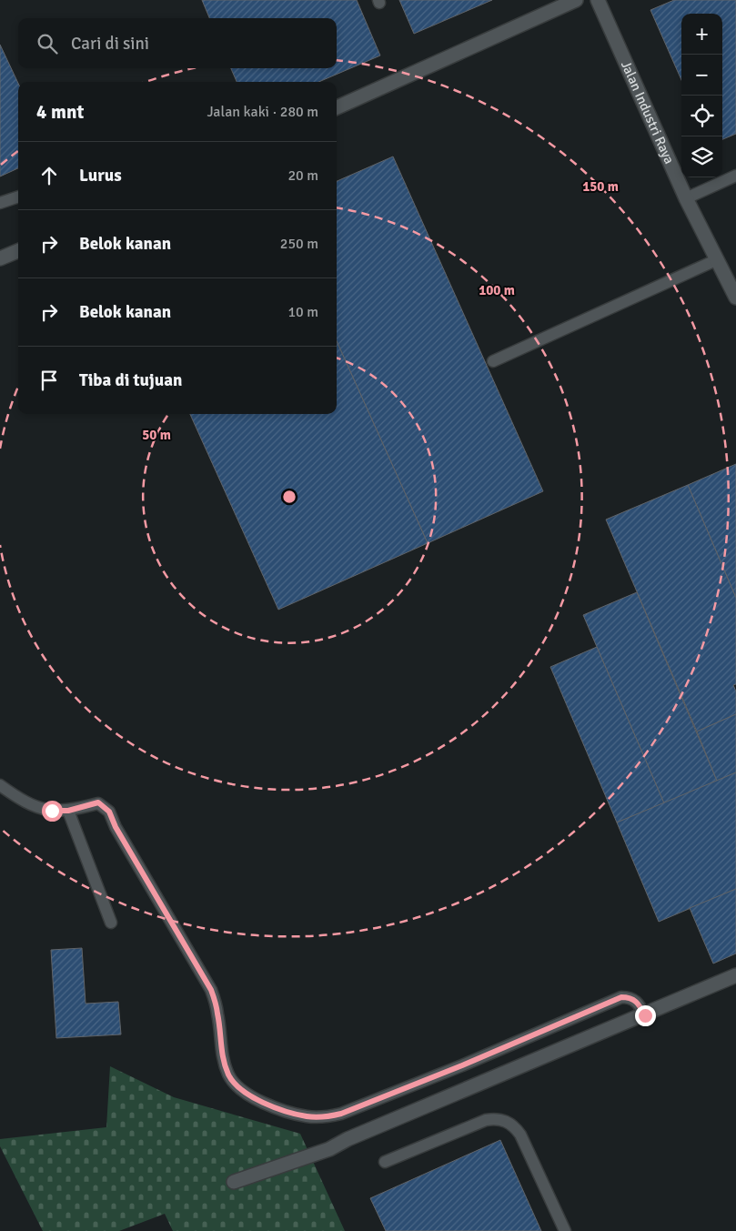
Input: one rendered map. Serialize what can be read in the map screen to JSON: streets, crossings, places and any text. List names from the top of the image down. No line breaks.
{"streets":{"street":["Jalan Industri Raya"]},"page":{"map_buttons":["+","−"],"search":"Cari di sini","heading":["4 mnt","Jalan kaki · 280 m"],"list":[["Lurus","20 m"],["Belok kanan","250 m"],["Belok kanan","10 m"],"Tiba di tujuan"]},"rings":["150 m","100 m","50 m"]}
